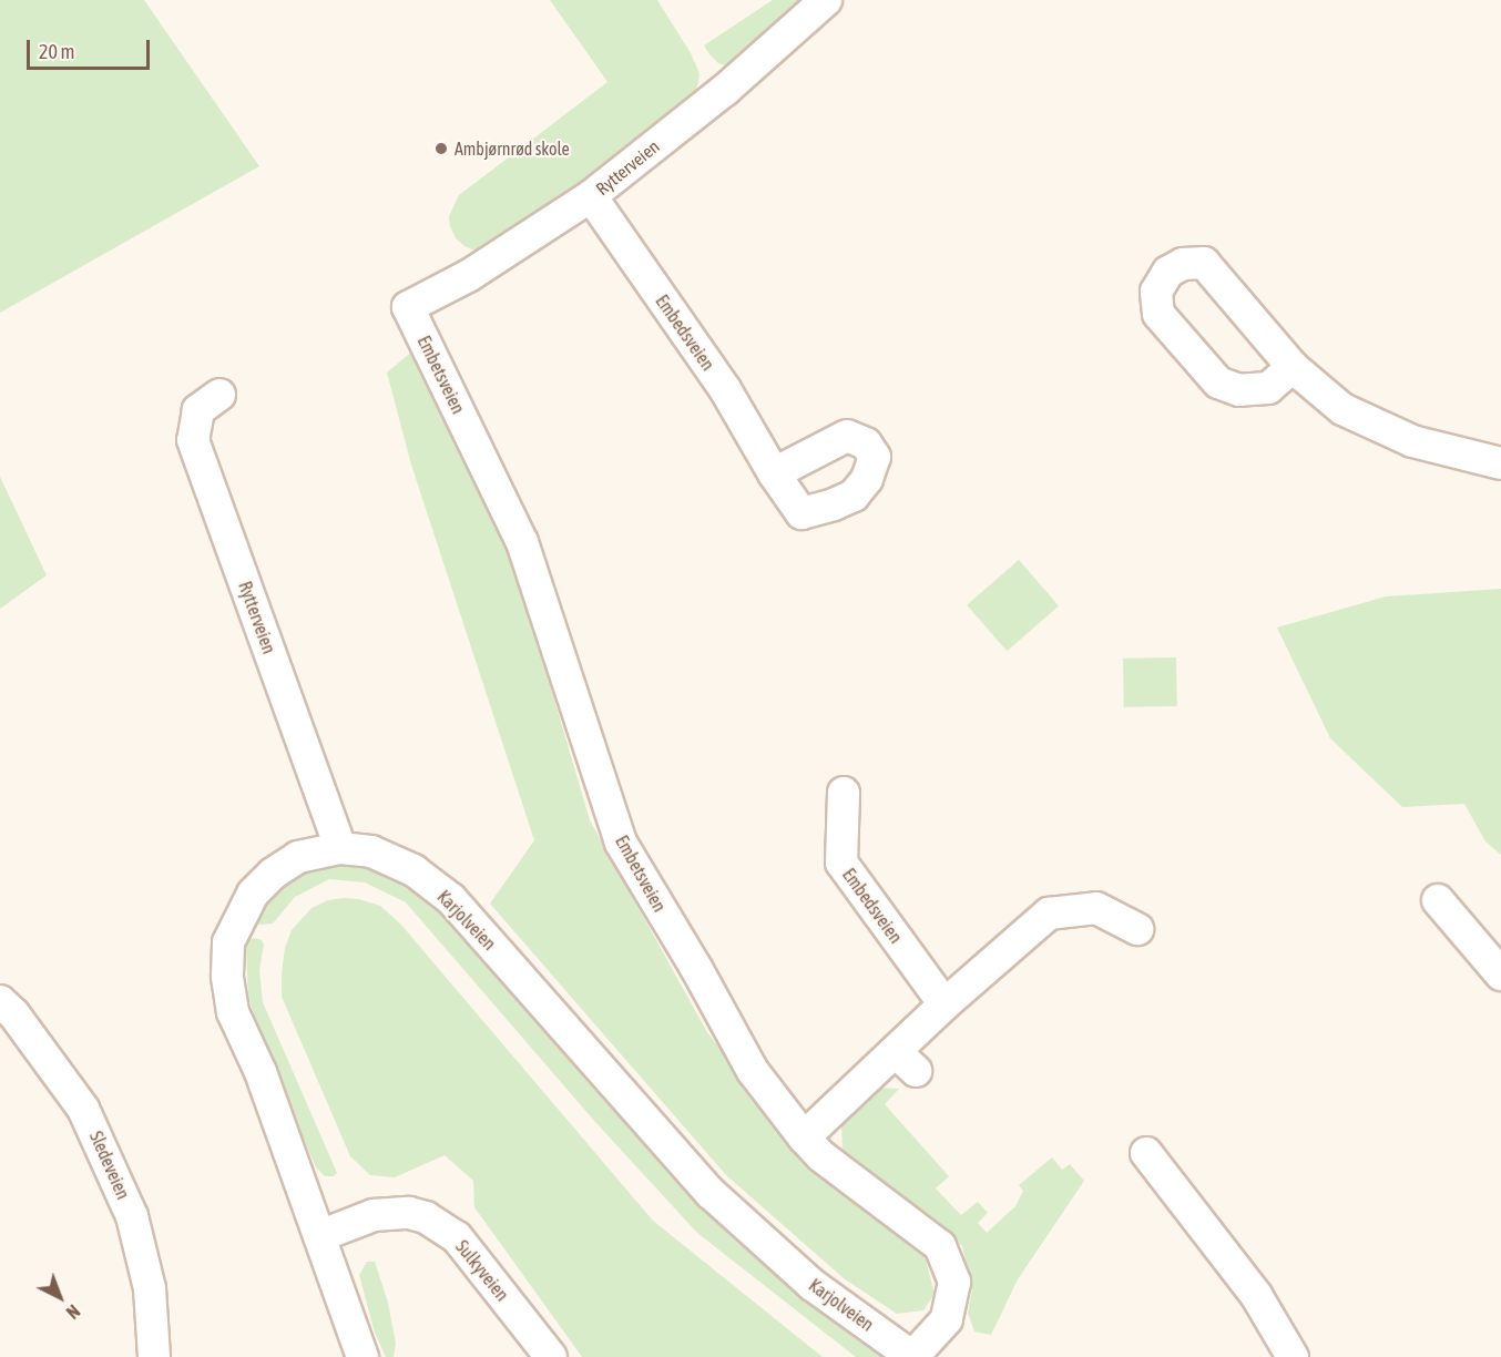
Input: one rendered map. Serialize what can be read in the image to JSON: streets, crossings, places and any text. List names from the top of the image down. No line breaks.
{"streets":{"street":["Rytterveien","Embedsveien","Embetsveien","Karjolveien","Sledeveien","Sulkyveien"]},"crossings":[["Rytterveien","Embedsveien"],["Rytterveien","Embetsveien"],["Rytterveien","Karjolveien"],["Embetsveien","Karjolveien"],["Karjolveien","Sulkyveien"]],"places":["Ambjørnrød skole"],"scale_bar":"20 m","north":"bottom right"}
